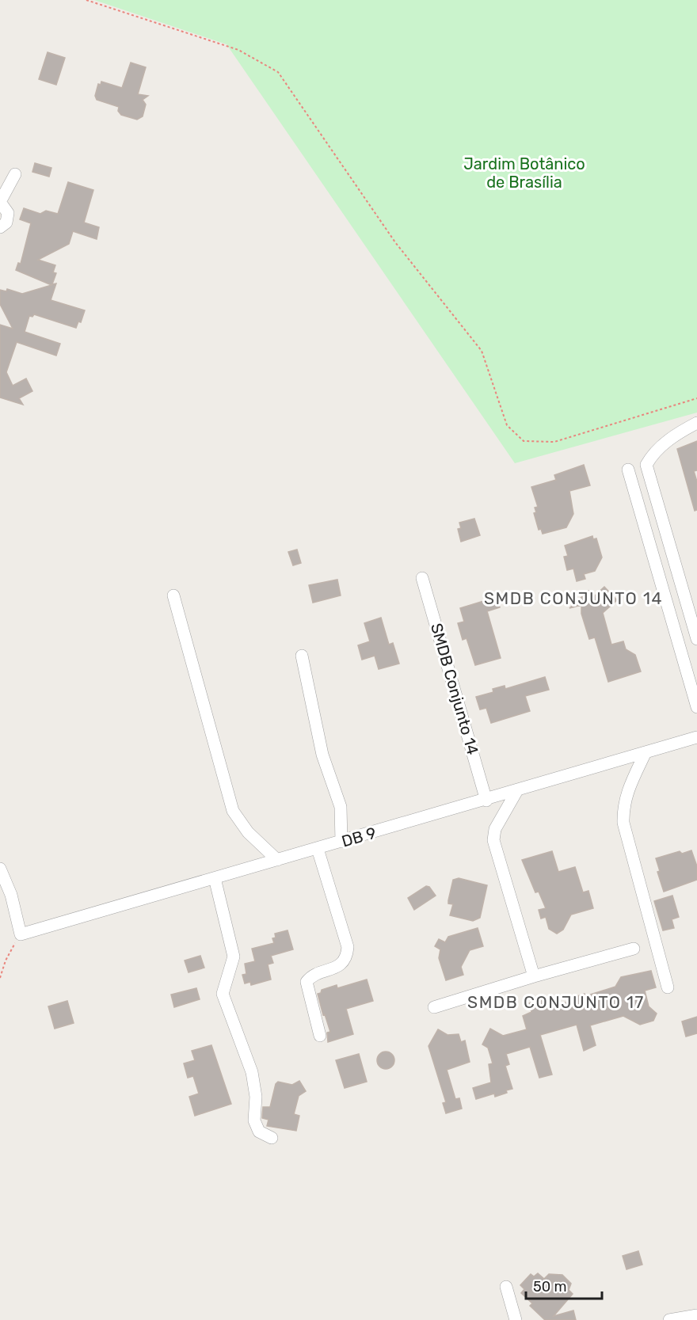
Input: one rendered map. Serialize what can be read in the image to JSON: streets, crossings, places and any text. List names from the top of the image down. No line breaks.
{"streets":{"street":["SMDB Conjunto 14","DB 9"]},"crossings":[["SMDB Conjunto 14","DB 9"]],"districts":["SMDB CONJUNTO 14","SMDB CONJUNTO 17"],"parks":["Jardim Botânico de Brasília"],"scale_bar":"50 m"}
